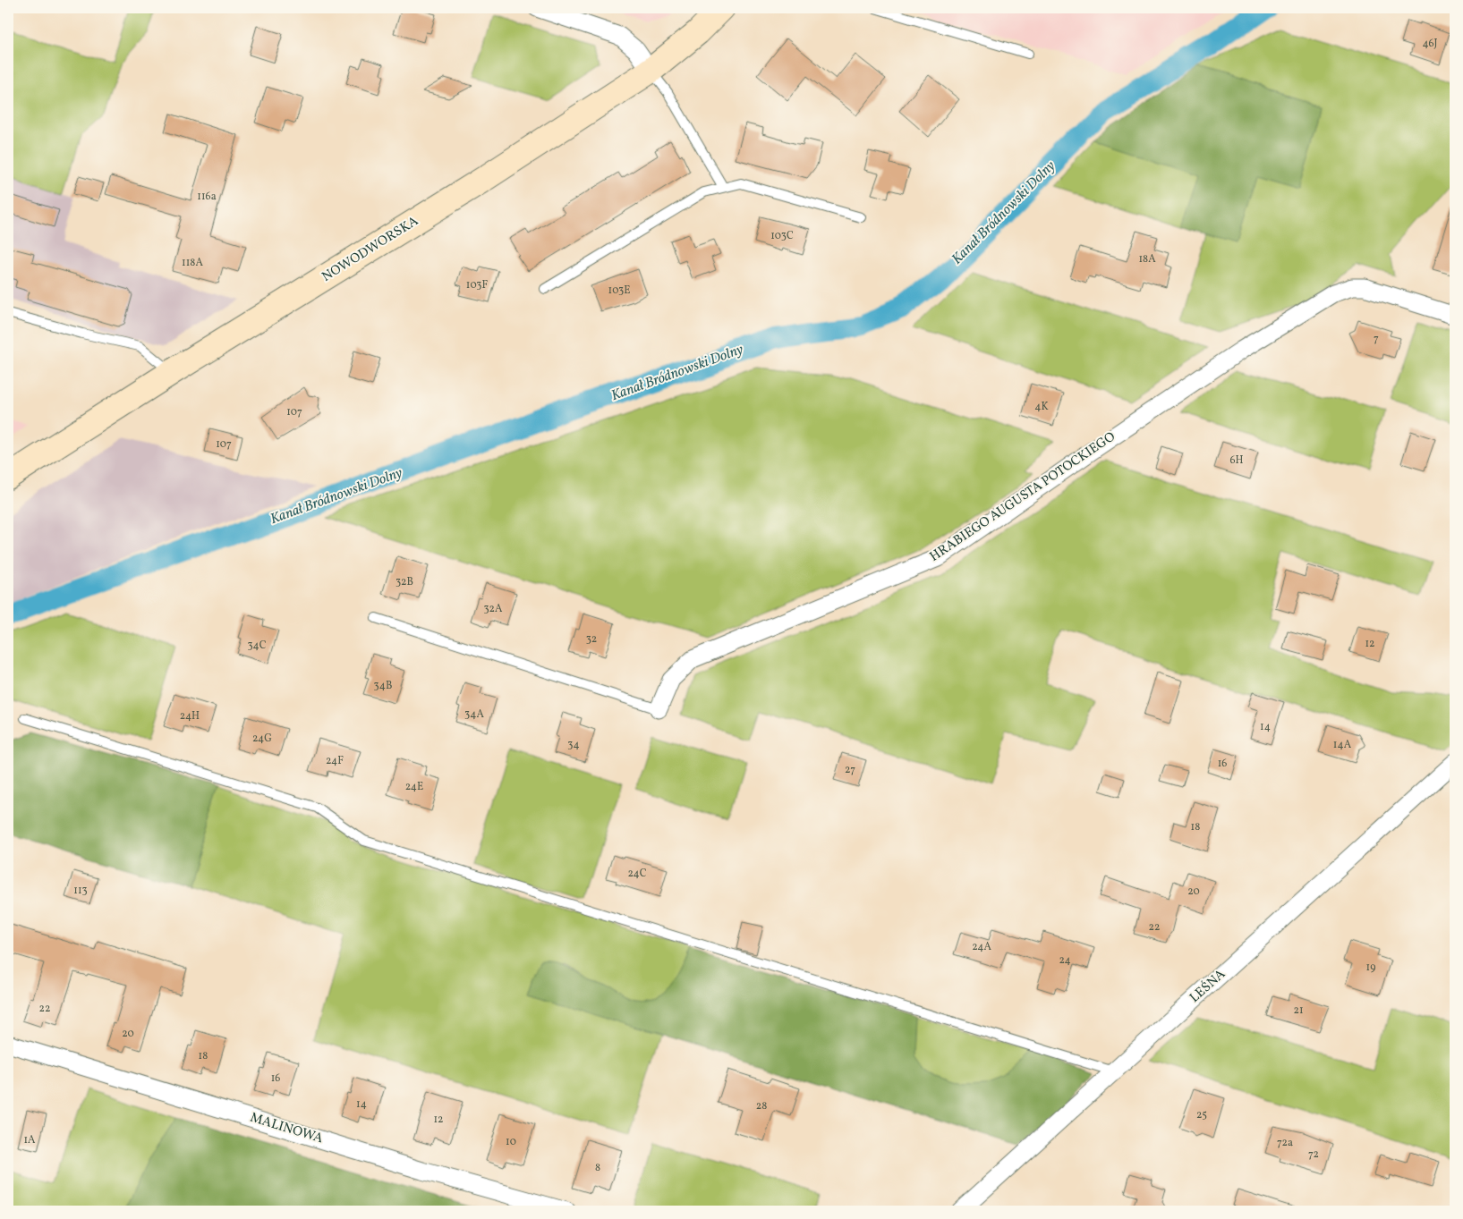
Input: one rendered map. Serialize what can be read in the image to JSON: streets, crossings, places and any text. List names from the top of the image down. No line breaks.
{"streets":{"main road":["NOWODWORSKA"],"street":["HRABIEGO AUGUSTA POTOCKIEGO","LEŚNA","MALINOWA"]},"water":["Kanał Bródnowski Dolny"],"house_numbers":["46J","116a","103C","18A","118A","103F","103E","7","4K","107","107","6H","32B","32A","32","12","34C","34B","34A","24H","14","24G","34","14A","24F","16","27","24E","18","24C","113","20","22","24A","24","19","22","21","20","18","16","14","28","25","12","1A","10","72a","72","8"]}
